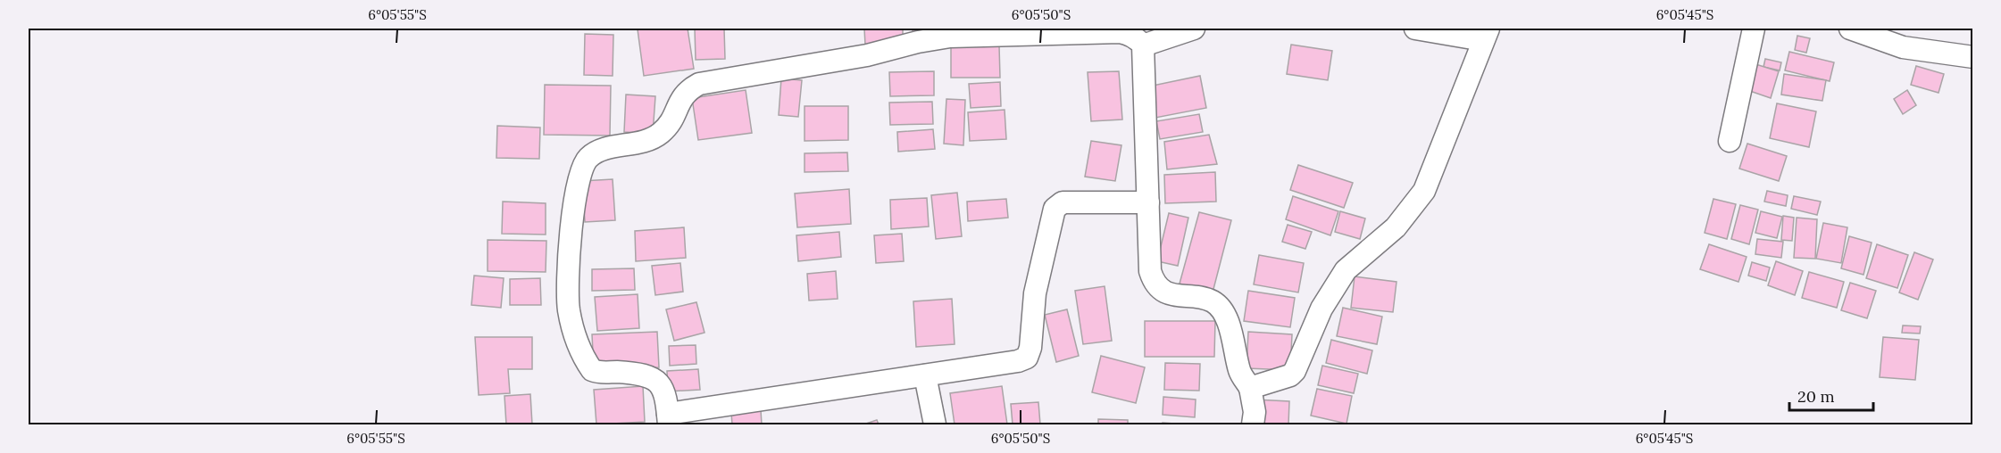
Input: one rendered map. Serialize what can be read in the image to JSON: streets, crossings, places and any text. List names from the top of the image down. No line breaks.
{"scale_bar":"20 m","coordinates":["6°05'55\"S","6°05'50\"S","6°05'45\"S"]}
